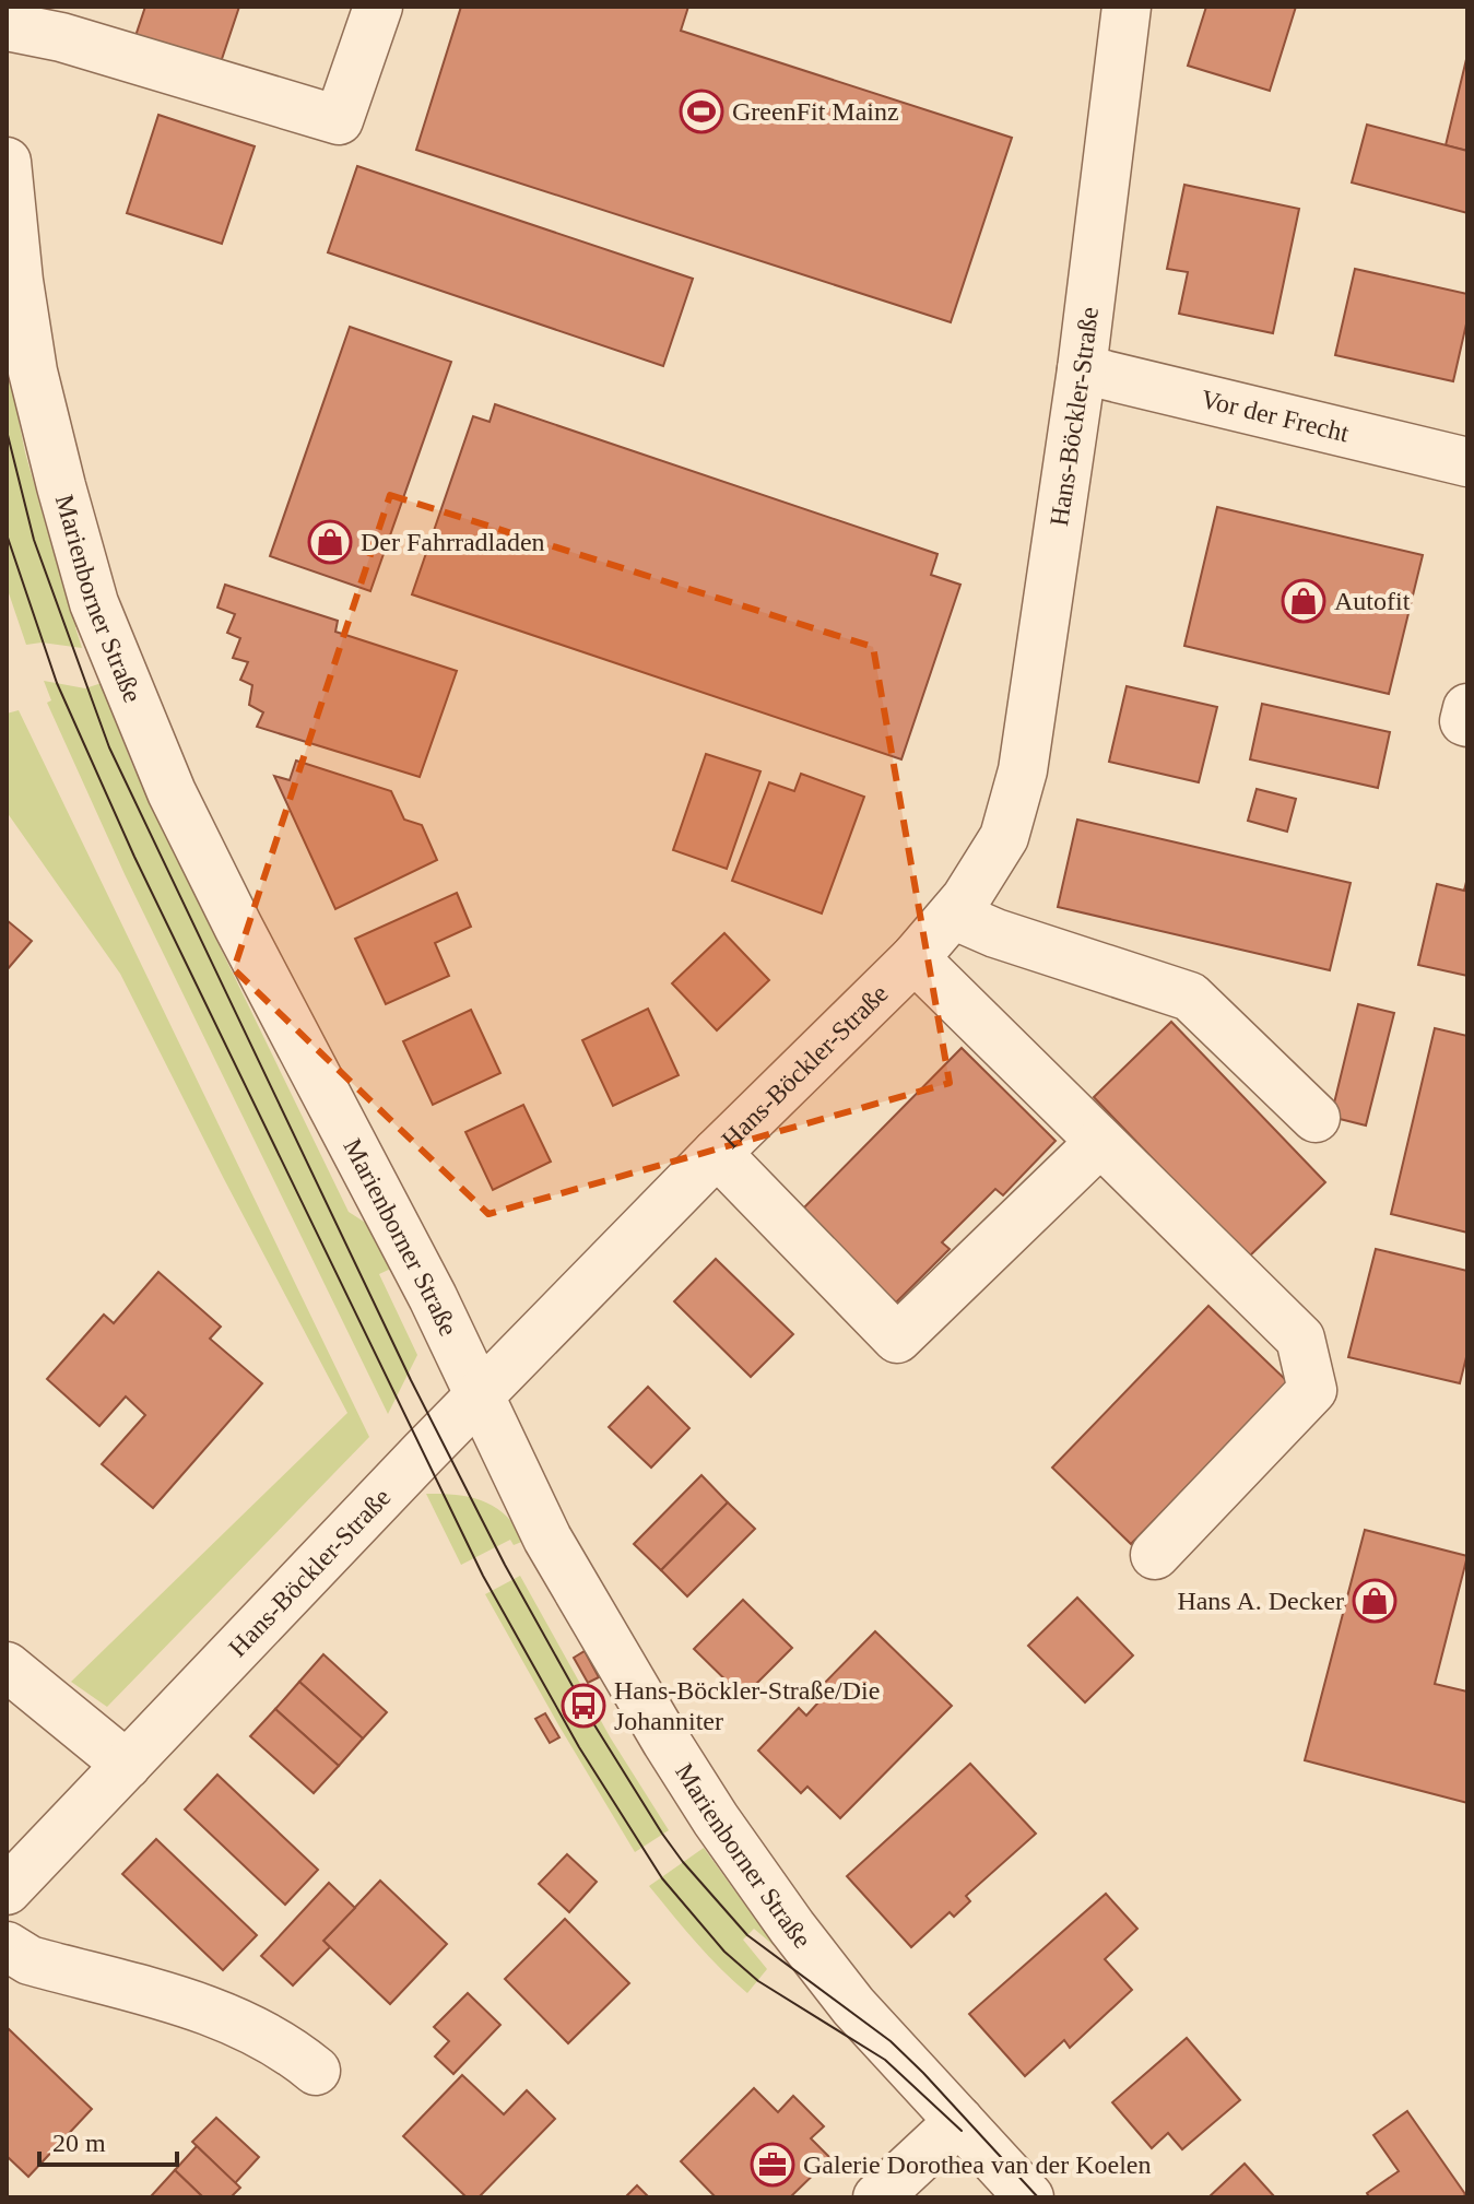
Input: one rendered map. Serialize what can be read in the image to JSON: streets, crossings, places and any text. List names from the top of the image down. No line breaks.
{"streets":{"street":["Hans-Böckler-Straße","Vor der Frecht","Marienborner Straße"]},"crossings":[["Hans-Böckler-Straße","Vor der Frecht"],["Hans-Böckler-Straße","Marienborner Straße"]],"places":{"sports":["GreenFit Mainz"],"shop":["Der Fahrradladen","Autofit","Hans A. Decker"],"bus stop":["Hans-Böckler-Straße/Die Johanniter"],"office":["Galerie Dorothea van der Koelen"]},"scale_bar":"20 m"}
